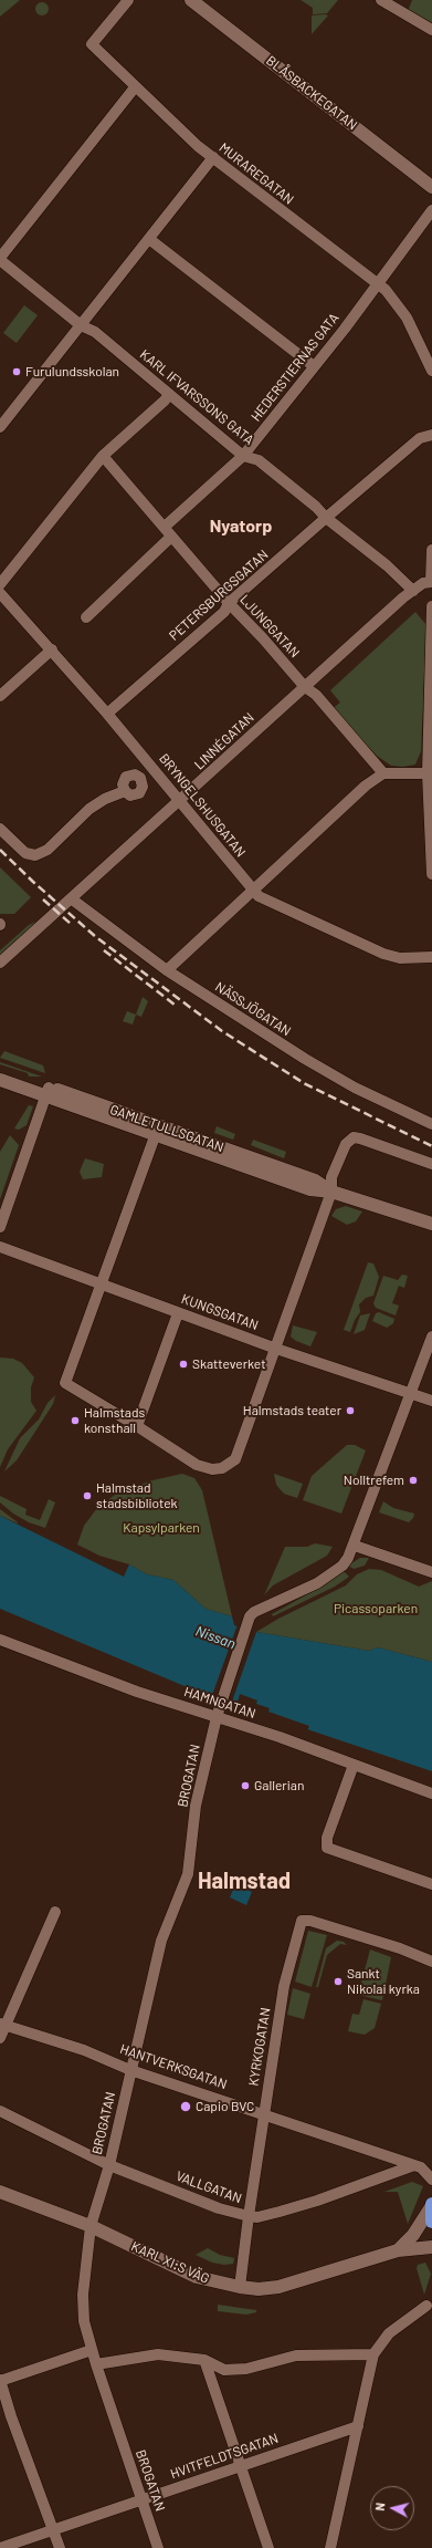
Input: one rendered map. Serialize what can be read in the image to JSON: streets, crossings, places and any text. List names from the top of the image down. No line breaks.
{"streets":{"street":["BLÅSBACKEGATAN","MURAREGATAN","HEDERSTIERNAS GATA","KARL IFVARSSONS GATA","PETERSBURGSGATAN","LJUNGGATAN","LINNÉGATAN","BRYNGELSHUSGATAN","NÄSSJÖGATAN","GAMLETULLSGATAN","KUNGSGATAN","HAMNGATAN","BROGATAN","KYRKOGATAN","HANTVERKSGATAN","VALLGATAN","KARL XI:S VÄG","HVITFELDTSGATAN"]},"crossings":[["MURAREGATAN","HEDERSTIERNAS GATA"],["HEDERSTIERNAS GATA","KARL IFVARSSONS GATA"],["HEDERSTIERNAS GATA","LJUNGGATAN"],["KARL IFVARSSONS GATA","PETERSBURGSGATAN"],["KARL IFVARSSONS GATA","LINNÉGATAN"],["PETERSBURGSGATAN","LJUNGGATAN"],["PETERSBURGSGATAN","BRYNGELSHUSGATAN"],["LJUNGGATAN","LINNÉGATAN"],["LINNÉGATAN","BRYNGELSHUSGATAN"],["LINNÉGATAN","NÄSSJÖGATAN"],["HAMNGATAN","BROGATAN"],["BROGATAN","HANTVERKSGATAN"],["BROGATAN","VALLGATAN"],["BROGATAN","KARL XI:S VÄG"],["BROGATAN","HVITFELDTSGATAN"],["KYRKOGATAN","HANTVERKSGATAN"],["KYRKOGATAN","VALLGATAN"],["KYRKOGATAN","KARL XI:S VÄG"],["HANTVERKSGATAN","VALLGATAN"]],"districts":["Nyatorp","Halmstad"],"water":["Nissan"],"parks":["Kapsylparken","Picassoparken"],"places":["Furulundsskolan","Skatteverket","Halmstads teater","Halmstads konsthall","Nolltrefem","Halmstad stadsbibliotek","Gallerian","Sankt Nikolai kyrka","Capio BVC"],"north":"left"}
